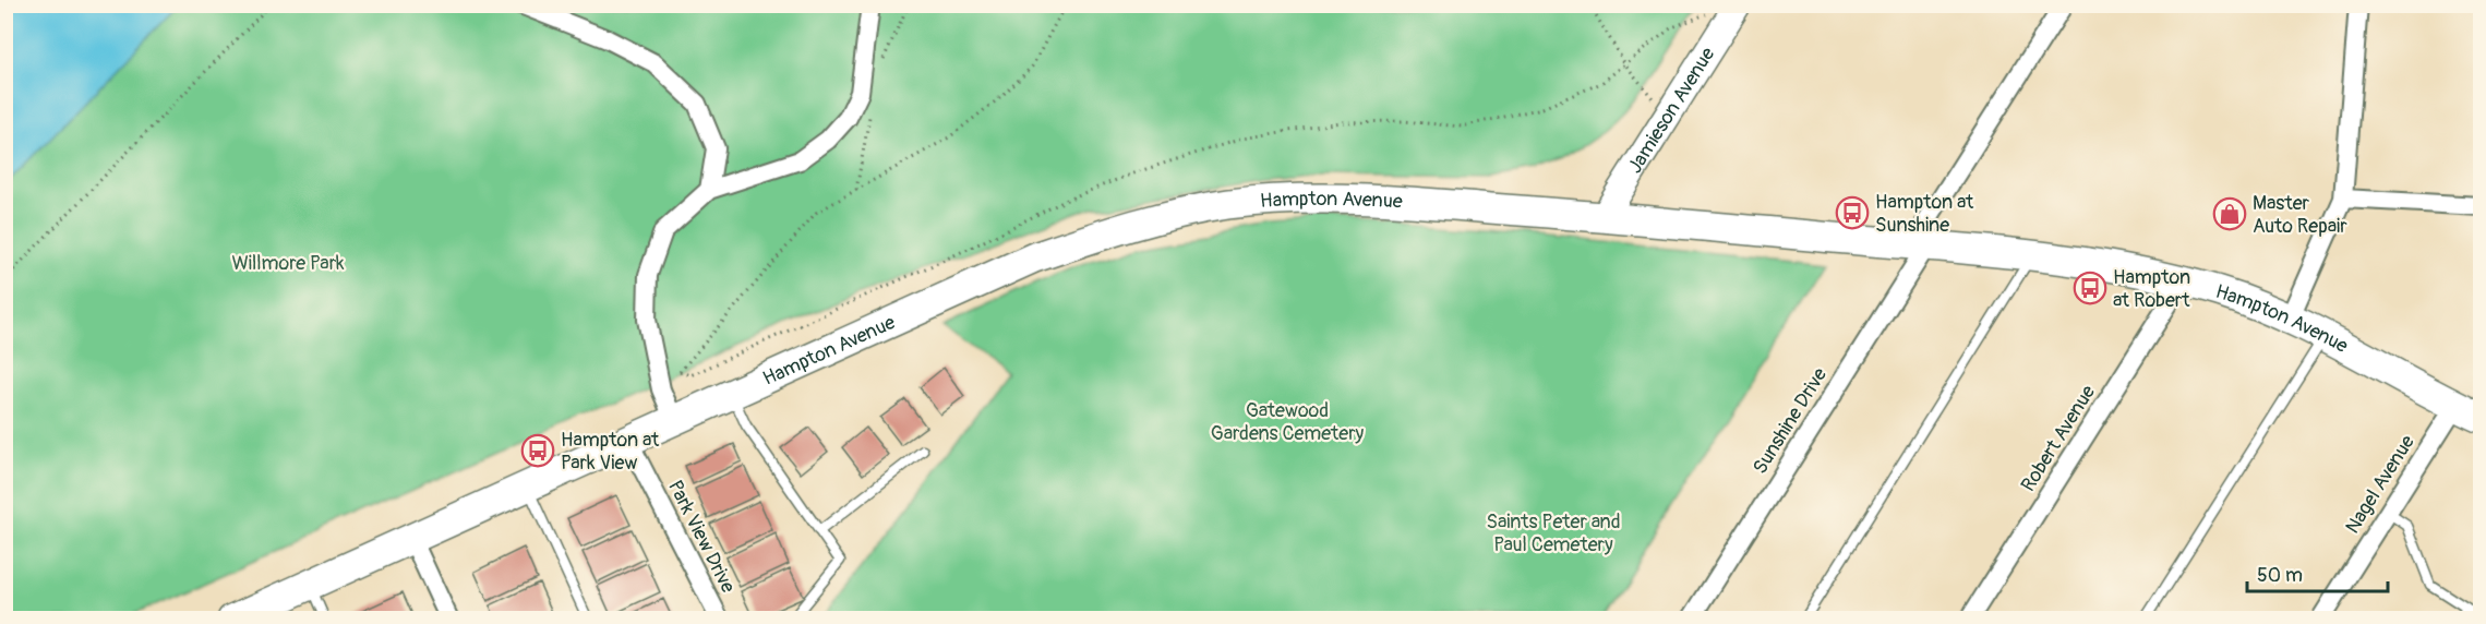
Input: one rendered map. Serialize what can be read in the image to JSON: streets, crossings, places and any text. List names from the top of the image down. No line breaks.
{"streets":{"main road":["Jamieson Avenue","Hampton Avenue"],"street":["Sunshine Drive","Robert Avenue","Nagel Avenue","Park View Drive"]},"crossings":[["Jamieson Avenue","Hampton Avenue"],["Hampton Avenue","Sunshine Drive"],["Hampton Avenue","Robert Avenue"],["Hampton Avenue","Nagel Avenue"],["Hampton Avenue","Park View Drive"]],"parks":["Willmore Park","Gatewood Gardens Cemetery","Saints Peter and Paul Cemetery"],"places":{"bus stop":["Hampton at Sunshine","Hampton at Robert","Hampton at Park View"],"shop":["Master Auto Repair"]},"scale_bar":"50 m"}
